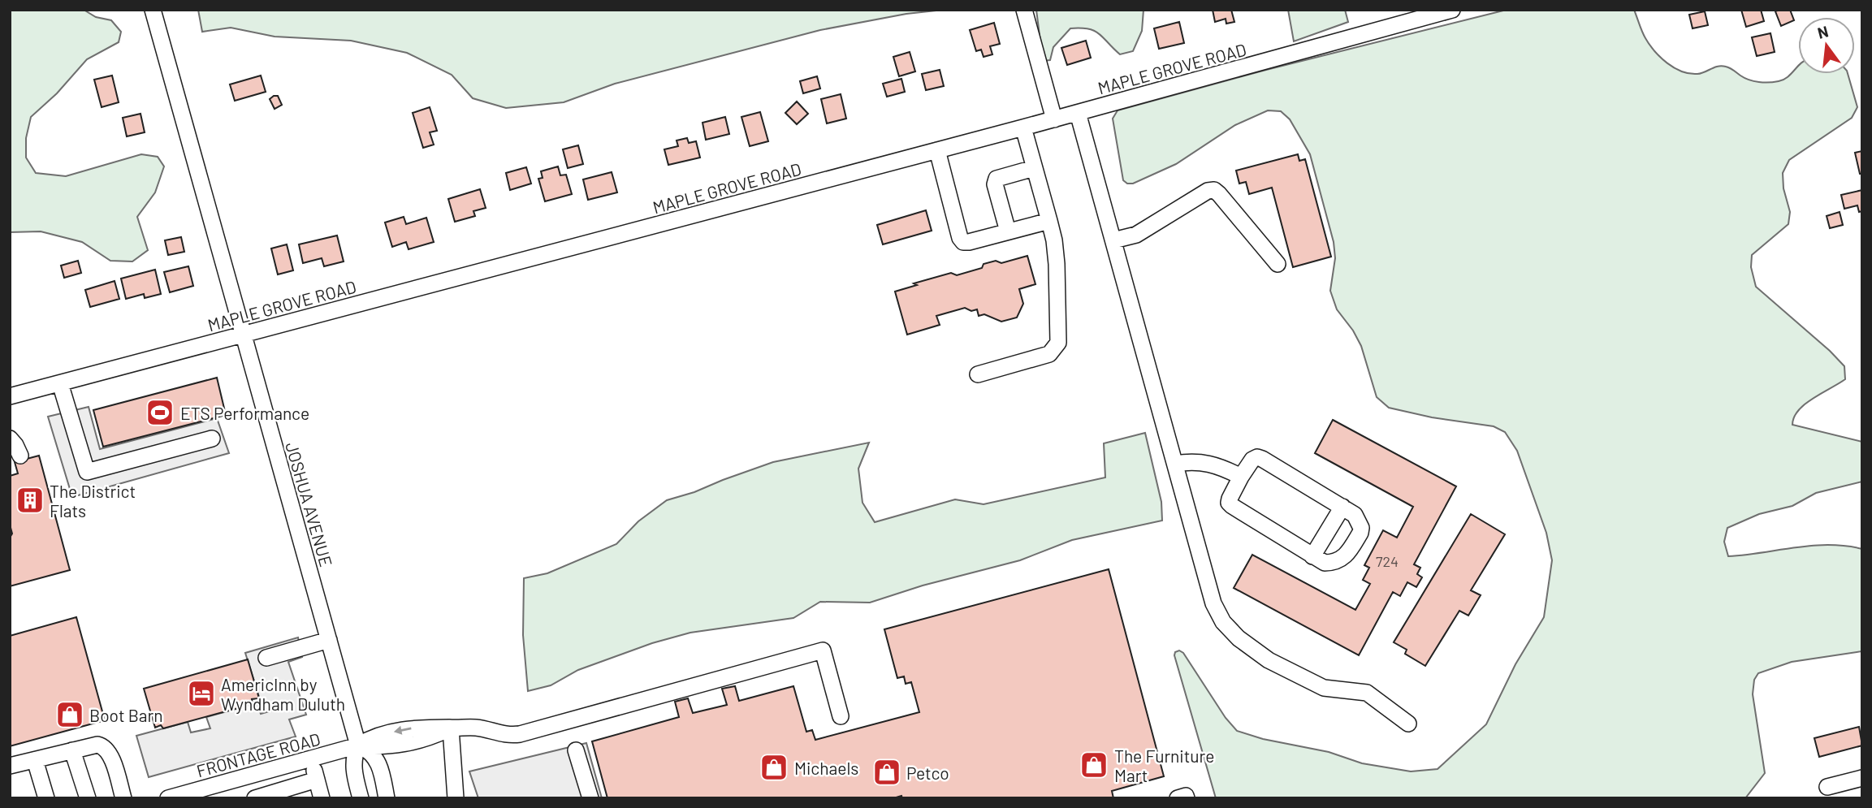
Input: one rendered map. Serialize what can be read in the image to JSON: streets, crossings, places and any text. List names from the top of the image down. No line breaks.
{"streets":{"street":["MAPLE GROVE ROAD","JOSHUA AVENUE","FRONTAGE ROAD"]},"crossings":[["MAPLE GROVE ROAD","JOSHUA AVENUE"],["JOSHUA AVENUE","FRONTAGE ROAD"]],"places":{"sports":["ETS Performance"],"building":["The District Flats"],"hotel":["AmericInn by Wyndham Duluth"],"shop":["Boot Barn","The Furniture Mart","Michaels","Petco"]},"house_numbers":["724"],"north":"top"}
